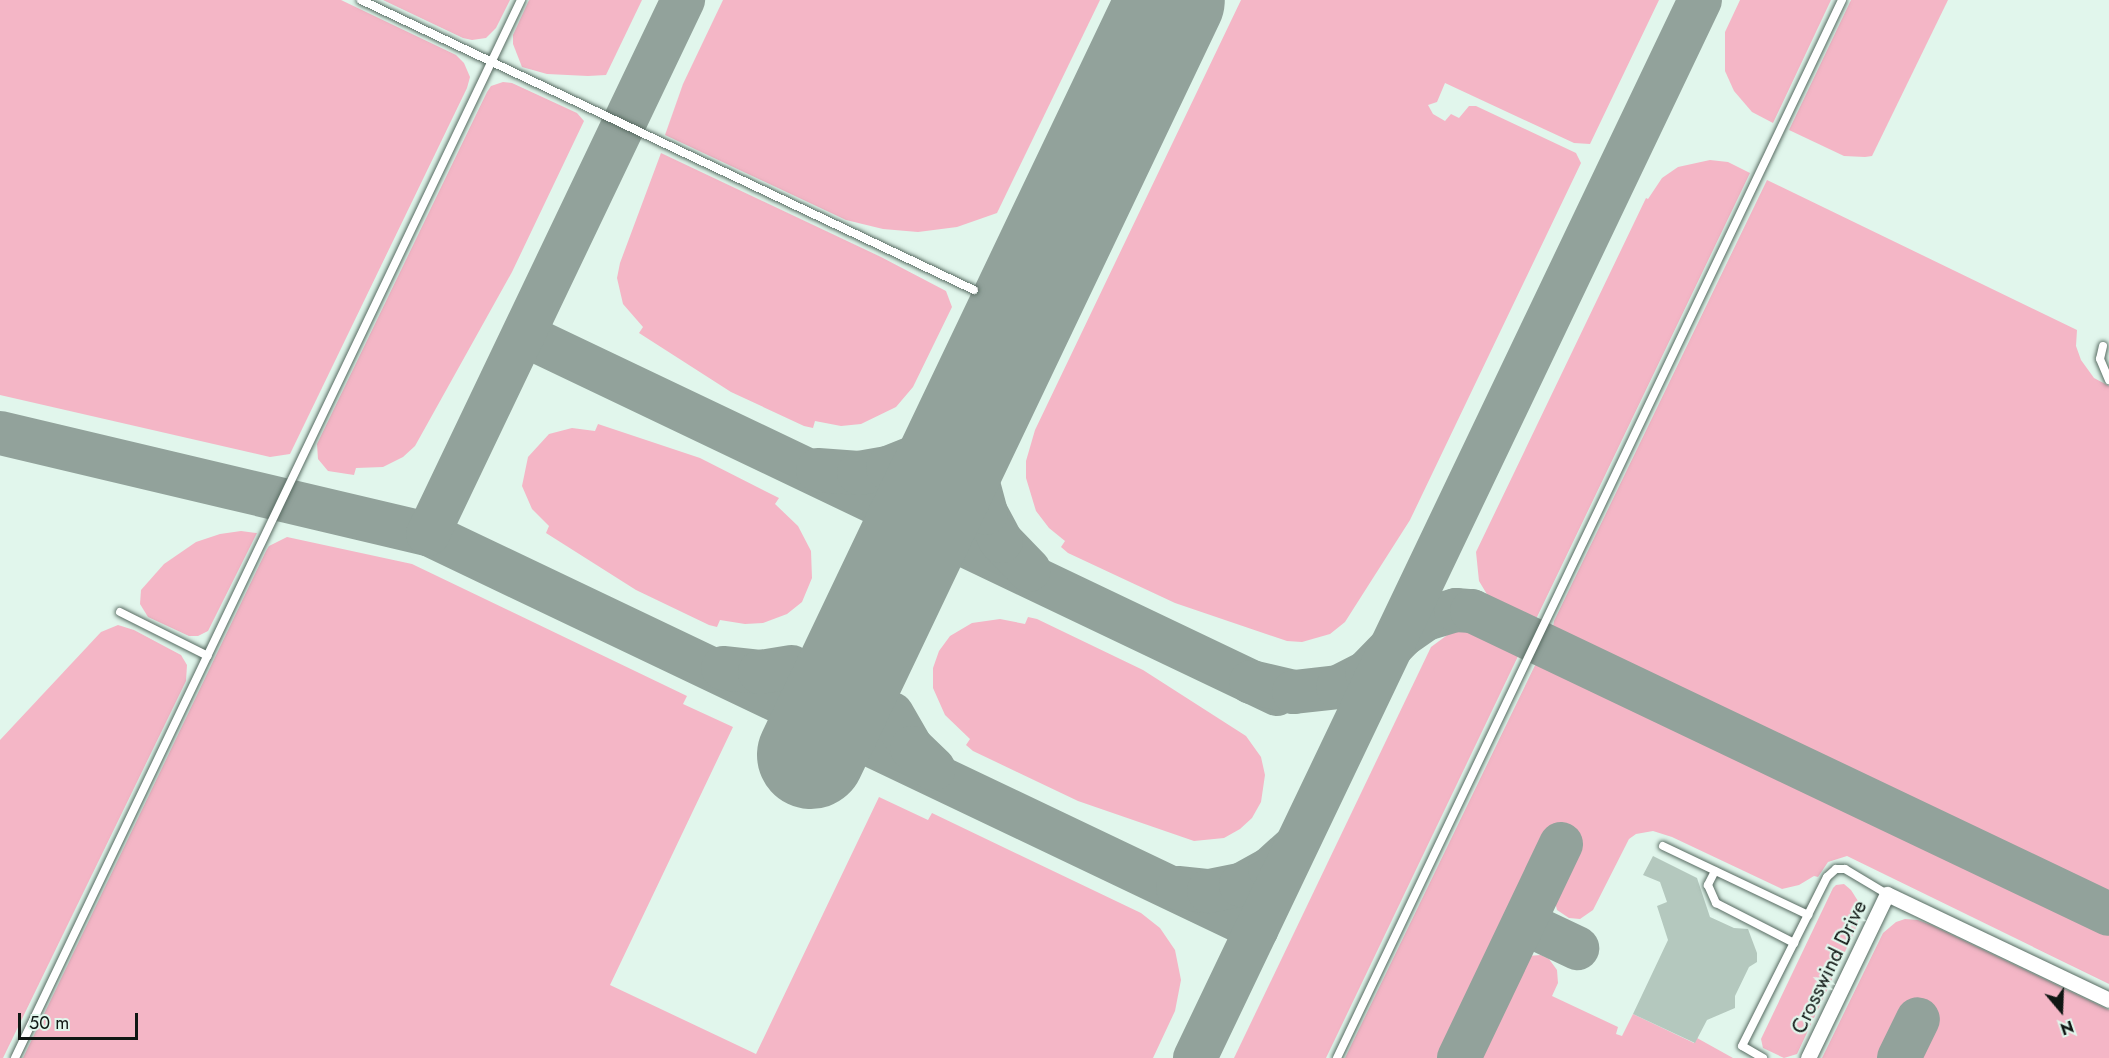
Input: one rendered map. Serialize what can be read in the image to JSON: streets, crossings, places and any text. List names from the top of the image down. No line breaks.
{"streets":{"street":["Crosswind Drive"]},"scale_bar":"50 m","north":"bottom"}
